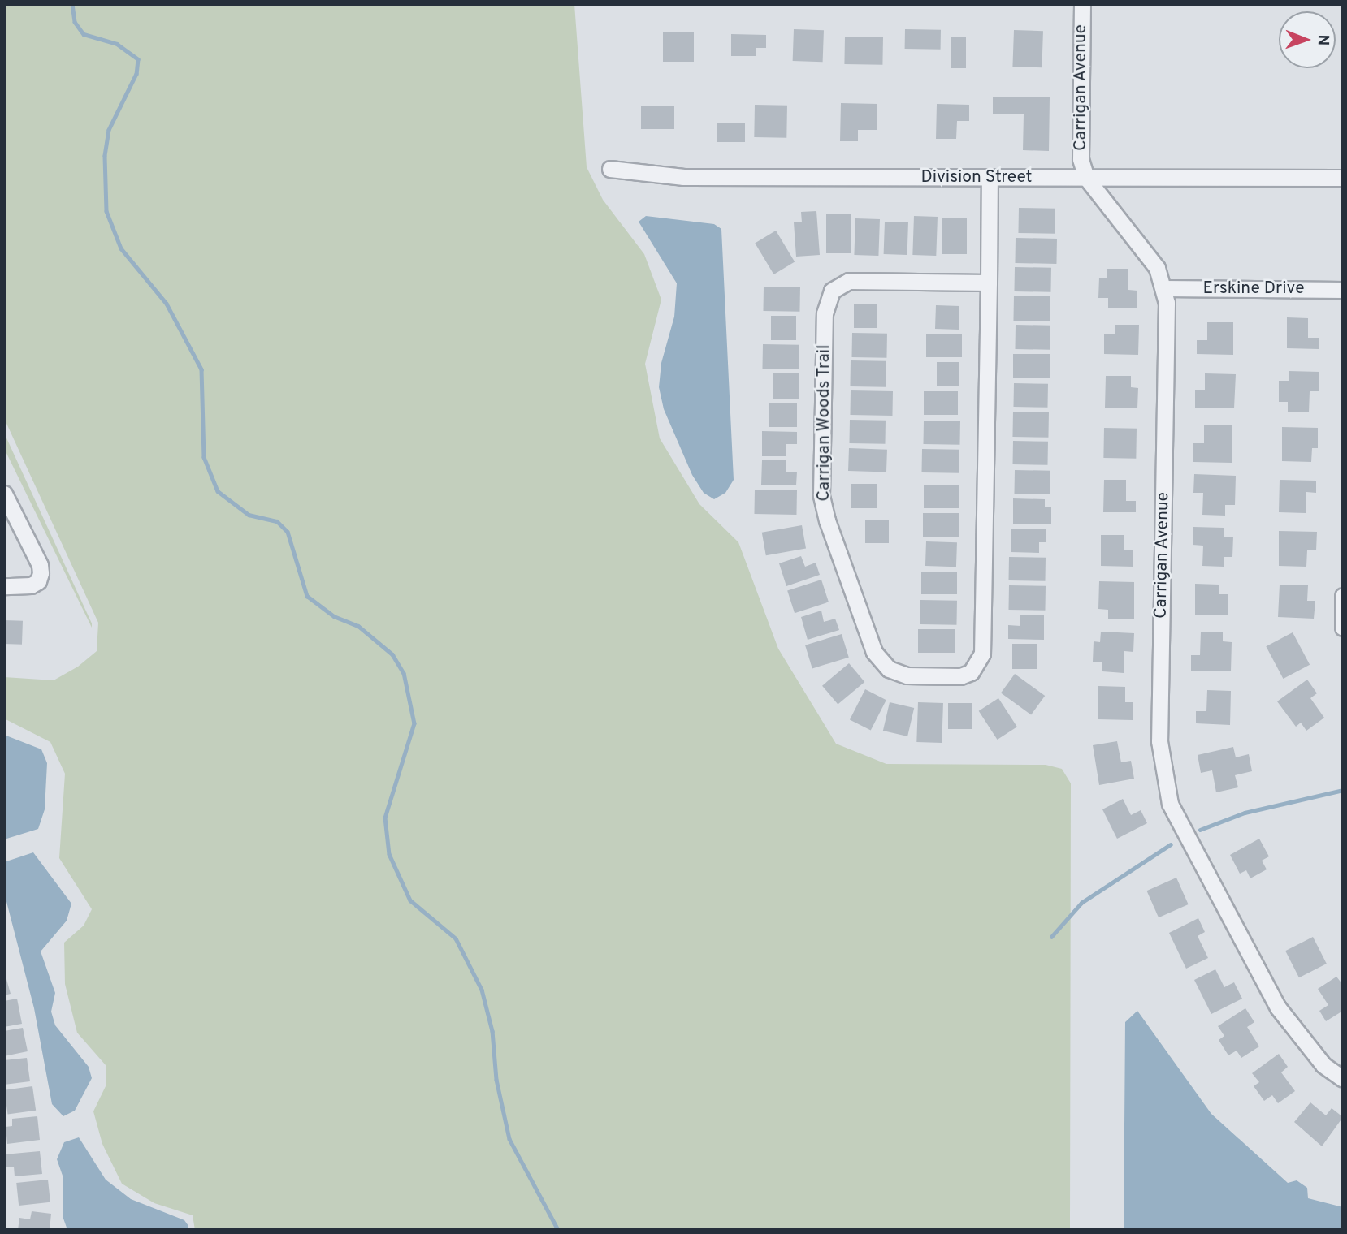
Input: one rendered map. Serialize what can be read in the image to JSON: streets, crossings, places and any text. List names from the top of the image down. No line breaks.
{"streets":{"street":["Carrigan Avenue","Division Street","Erskine Drive","Carrigan Woods Trail"]},"crossings":[["Carrigan Avenue","Division Street"],["Carrigan Avenue","Erskine Drive"],["Division Street","Carrigan Woods Trail"]],"north":"right"}
